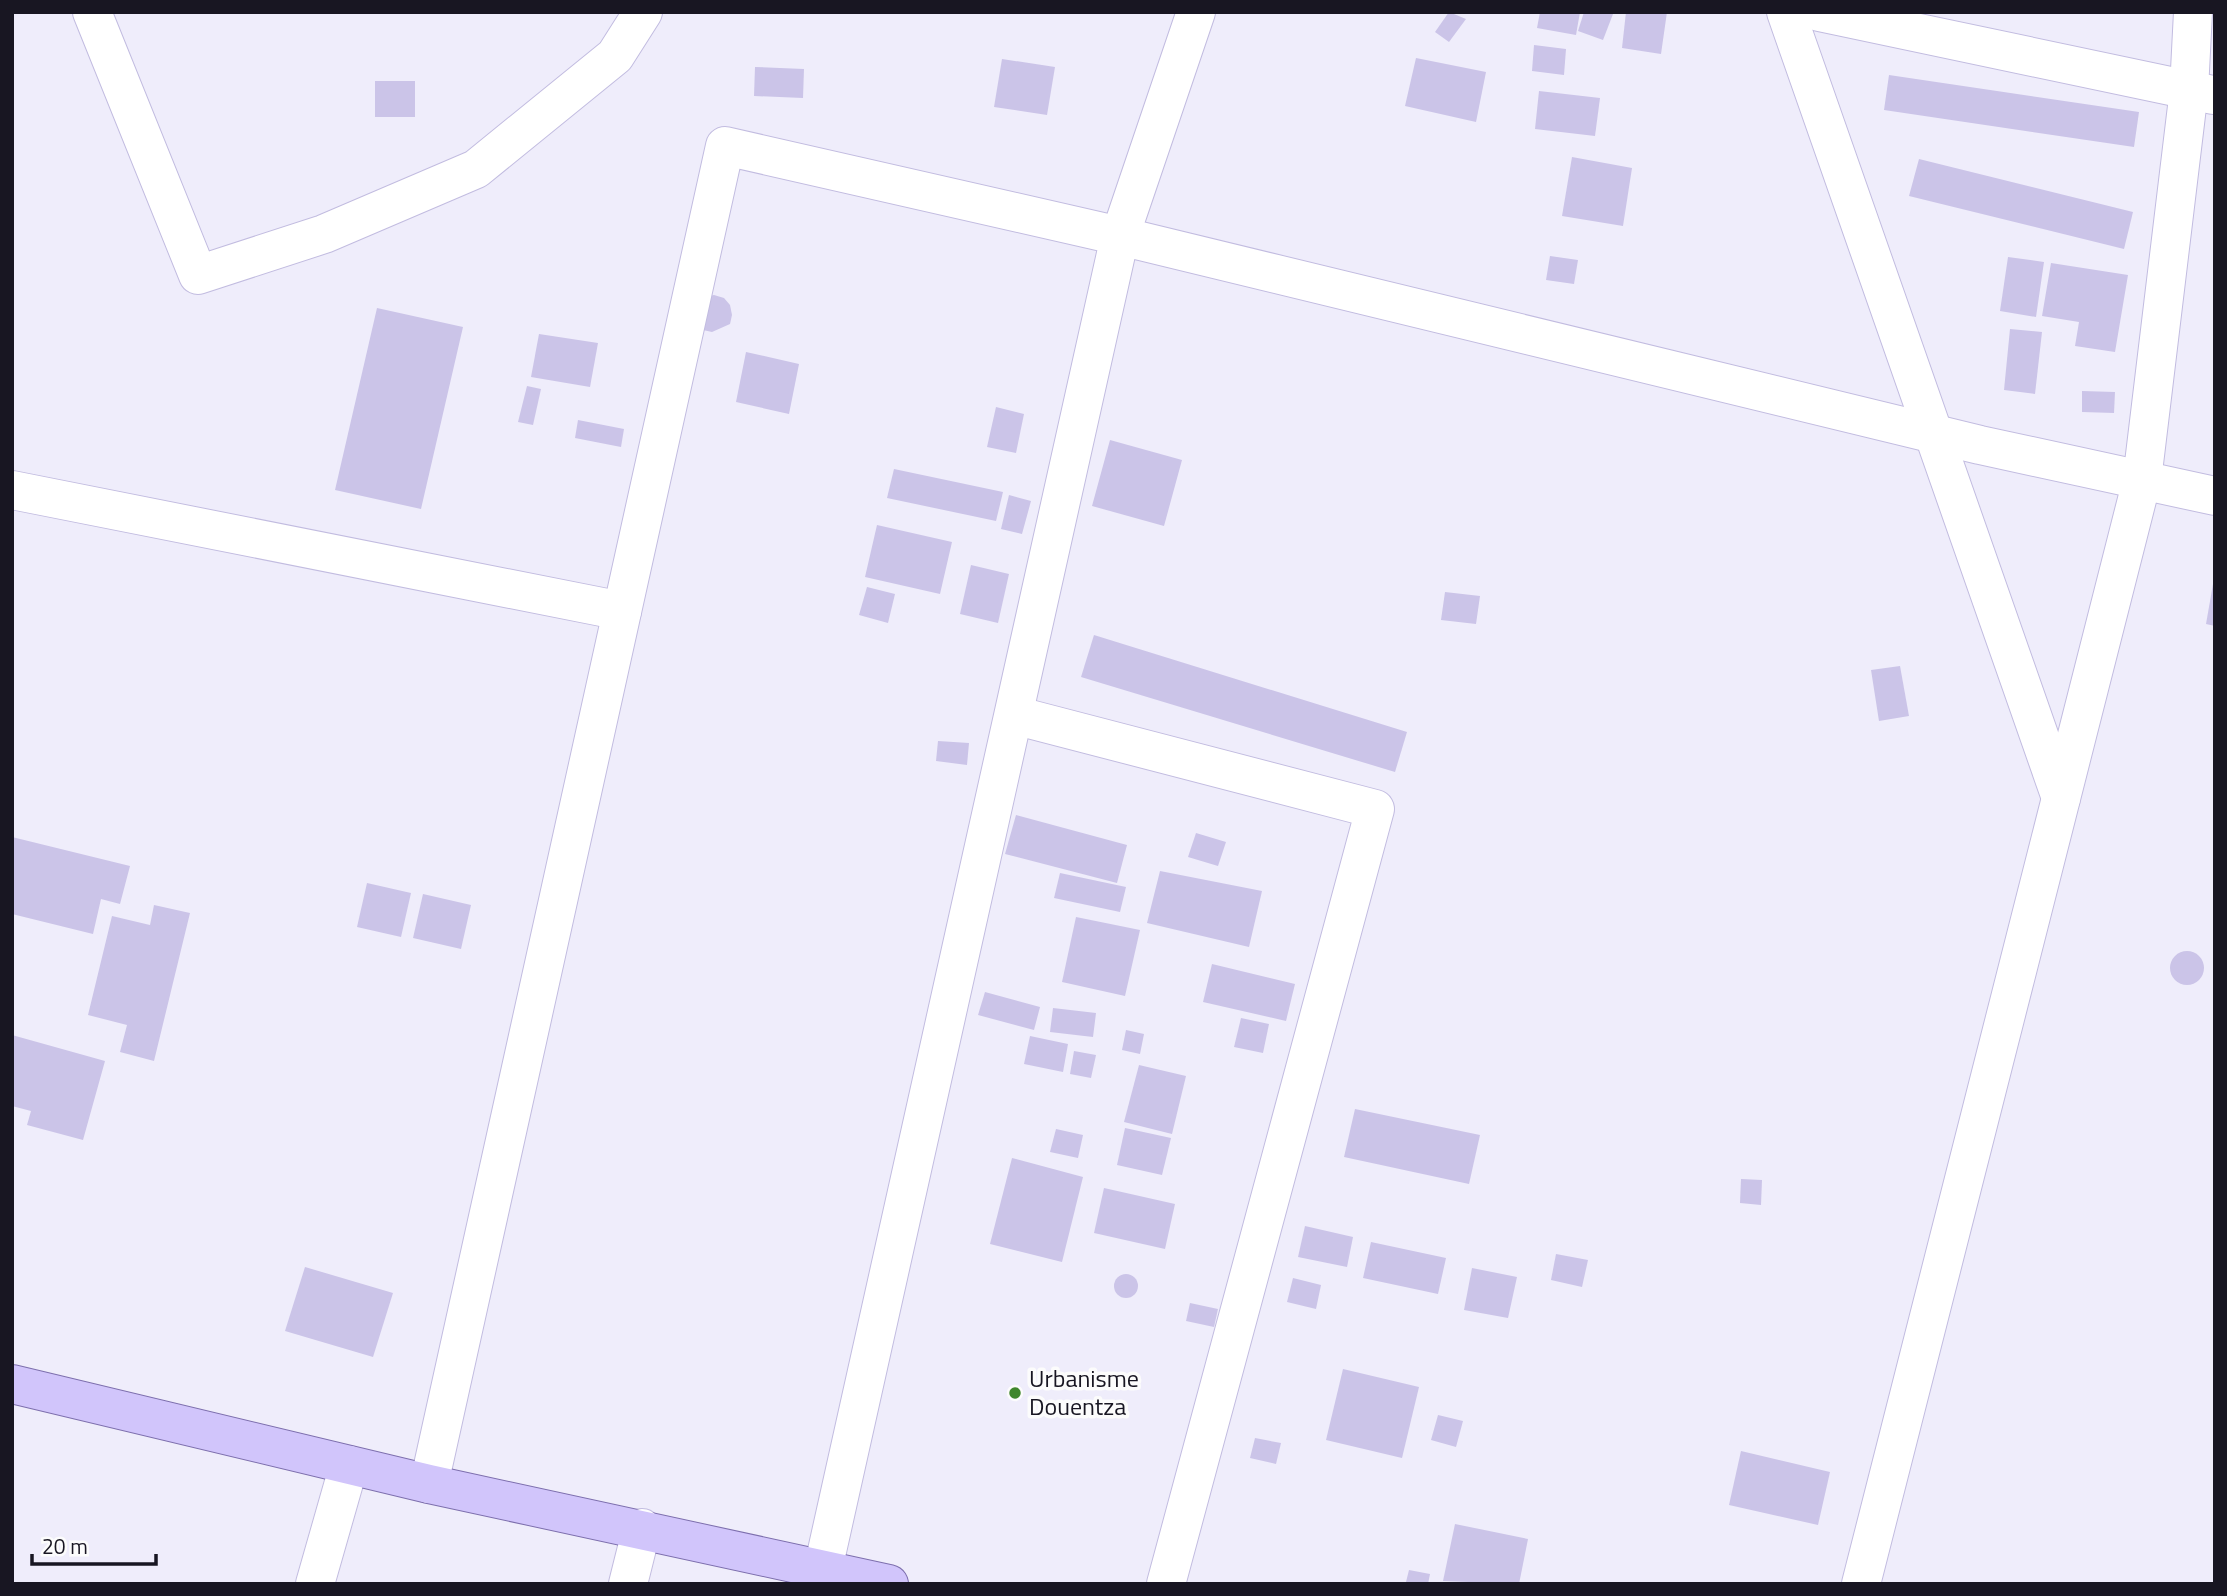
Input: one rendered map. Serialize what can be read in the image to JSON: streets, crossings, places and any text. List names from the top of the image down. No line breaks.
{"places":["Urbanisme Douentza"],"scale_bar":"20 m"}
